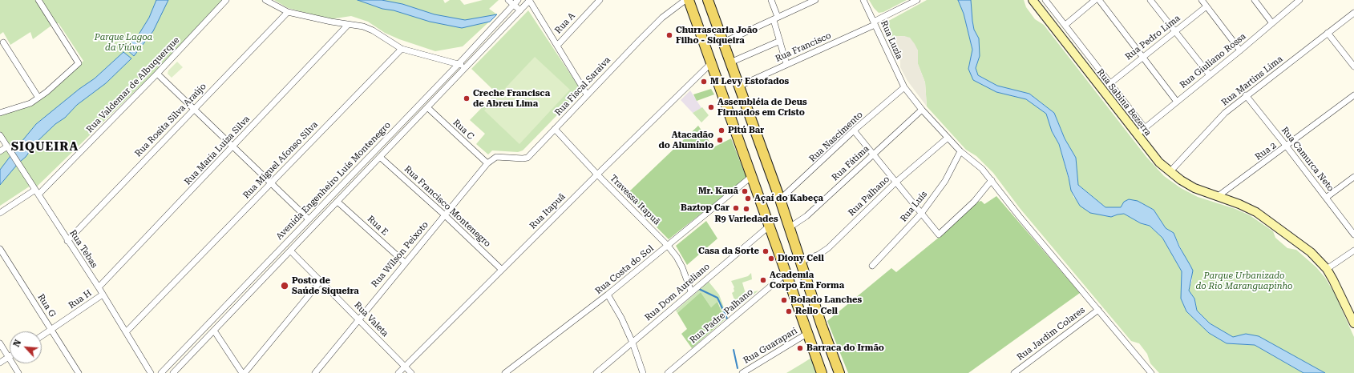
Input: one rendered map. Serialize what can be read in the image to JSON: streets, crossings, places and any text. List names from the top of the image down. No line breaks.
{"streets":{"main road":["Rua Sabina Bezerra"],"street":["Rua A","Rua Pedro Lima","Rua Luzia","Rua Francisco","Rua Giuliano Rossa","Rua Martins Lima","Rua Valdemar de Albuquerque","Rua Fiscal Saraiva","Rua Rosita Silva Araújo","Rua C","Rua Nascimento","Rua Maria Luiza Silva","Rua 2","Rua Camurca Neto","Rua Miguel Afonso Silva","Rua Fátima","Avenida Engenheiro Luís Montenegro","Rua Palhano","Travessa Itapuã","Rua Francisco Montenegro","Rua Luís","Rua Itapuã","Rua E","Rua Tebas","Rua Wilson Peixoto","Rua Costa do Sol","Rua Dom Aureliano","Rua H","Rua G","Rua Padre Palhano","Rua Valeta","Rua Jardim Colares","Rua Guarapari"]},"crossings":[["Rua Luzia","Rua Francisco"],["Rua Luzia","Rua Nascimento"],["Rua Giuliano Rossa","Rua Sabina Bezerra"],["Rua Martins Lima","Rua Sabina Bezerra"],["Rua Martins Lima","Rua Camurca Neto"],["Rua Valdemar de Albuquerque","Rua Tebas"],["Rua Fiscal Saraiva","Rua C"],["Rua Fiscal Saraiva","Travessa Itapuã"],["Rua Fiscal Saraiva","Rua Wilson Peixoto"],["Rua Sabina Bezerra","Rua 2"],["Rua Rosita Silva Araújo","Rua Tebas"],["Rua C","Avenida Engenheiro Luís Montenegro"],["Rua C","Rua Wilson Peixoto"],["Rua Maria Luiza Silva","Rua Tebas"],["Rua 2","Rua Camurca Neto"],["Rua Miguel Afonso Silva","Rua Tebas"],["Avenida Engenheiro Luís Montenegro","Rua Francisco Montenegro"],["Avenida Engenheiro Luís Montenegro","Rua E"],["Avenida Engenheiro Luís Montenegro","Rua Valeta"],["Travessa Itapuã","Rua Itapuã"],["Travessa Itapuã","Rua Costa do Sol"],["Travessa Itapuã","Rua Dom Aureliano"],["Rua Francisco Montenegro","Rua Itapuã"],["Rua Francisco Montenegro","Rua Wilson Peixoto"],["Rua Itapuã","Rua Valeta"],["Rua E","Rua Wilson Peixoto"],["Rua Tebas","Rua H"],["Rua Wilson Peixoto","Rua Valeta"],["Rua H","Rua G"]],"districts":["SIQUEIRA"],"parks":["Parque Lagoa da Viúva","Parque Urbanizado do Rio Maranguapinho"],"places":["Churrascaria João Filho - Siqueira","M Levy Estofados","Creche Francisca de Abreu Lima","Assembléia de Deus Firmados em Cristo","Pitú Bar","Atacadão do Alumínio","Mr. Kauã","Açaí do Kabeça","Baztop Car","R9 Variedades","Casa da Sorte","Diony Cell","Academia Corpo Em Forma","Posto de Saúde Siqueira","Bolado Lanches","Rello Cell","Barraca do Irmão"],"north":"top left"}
